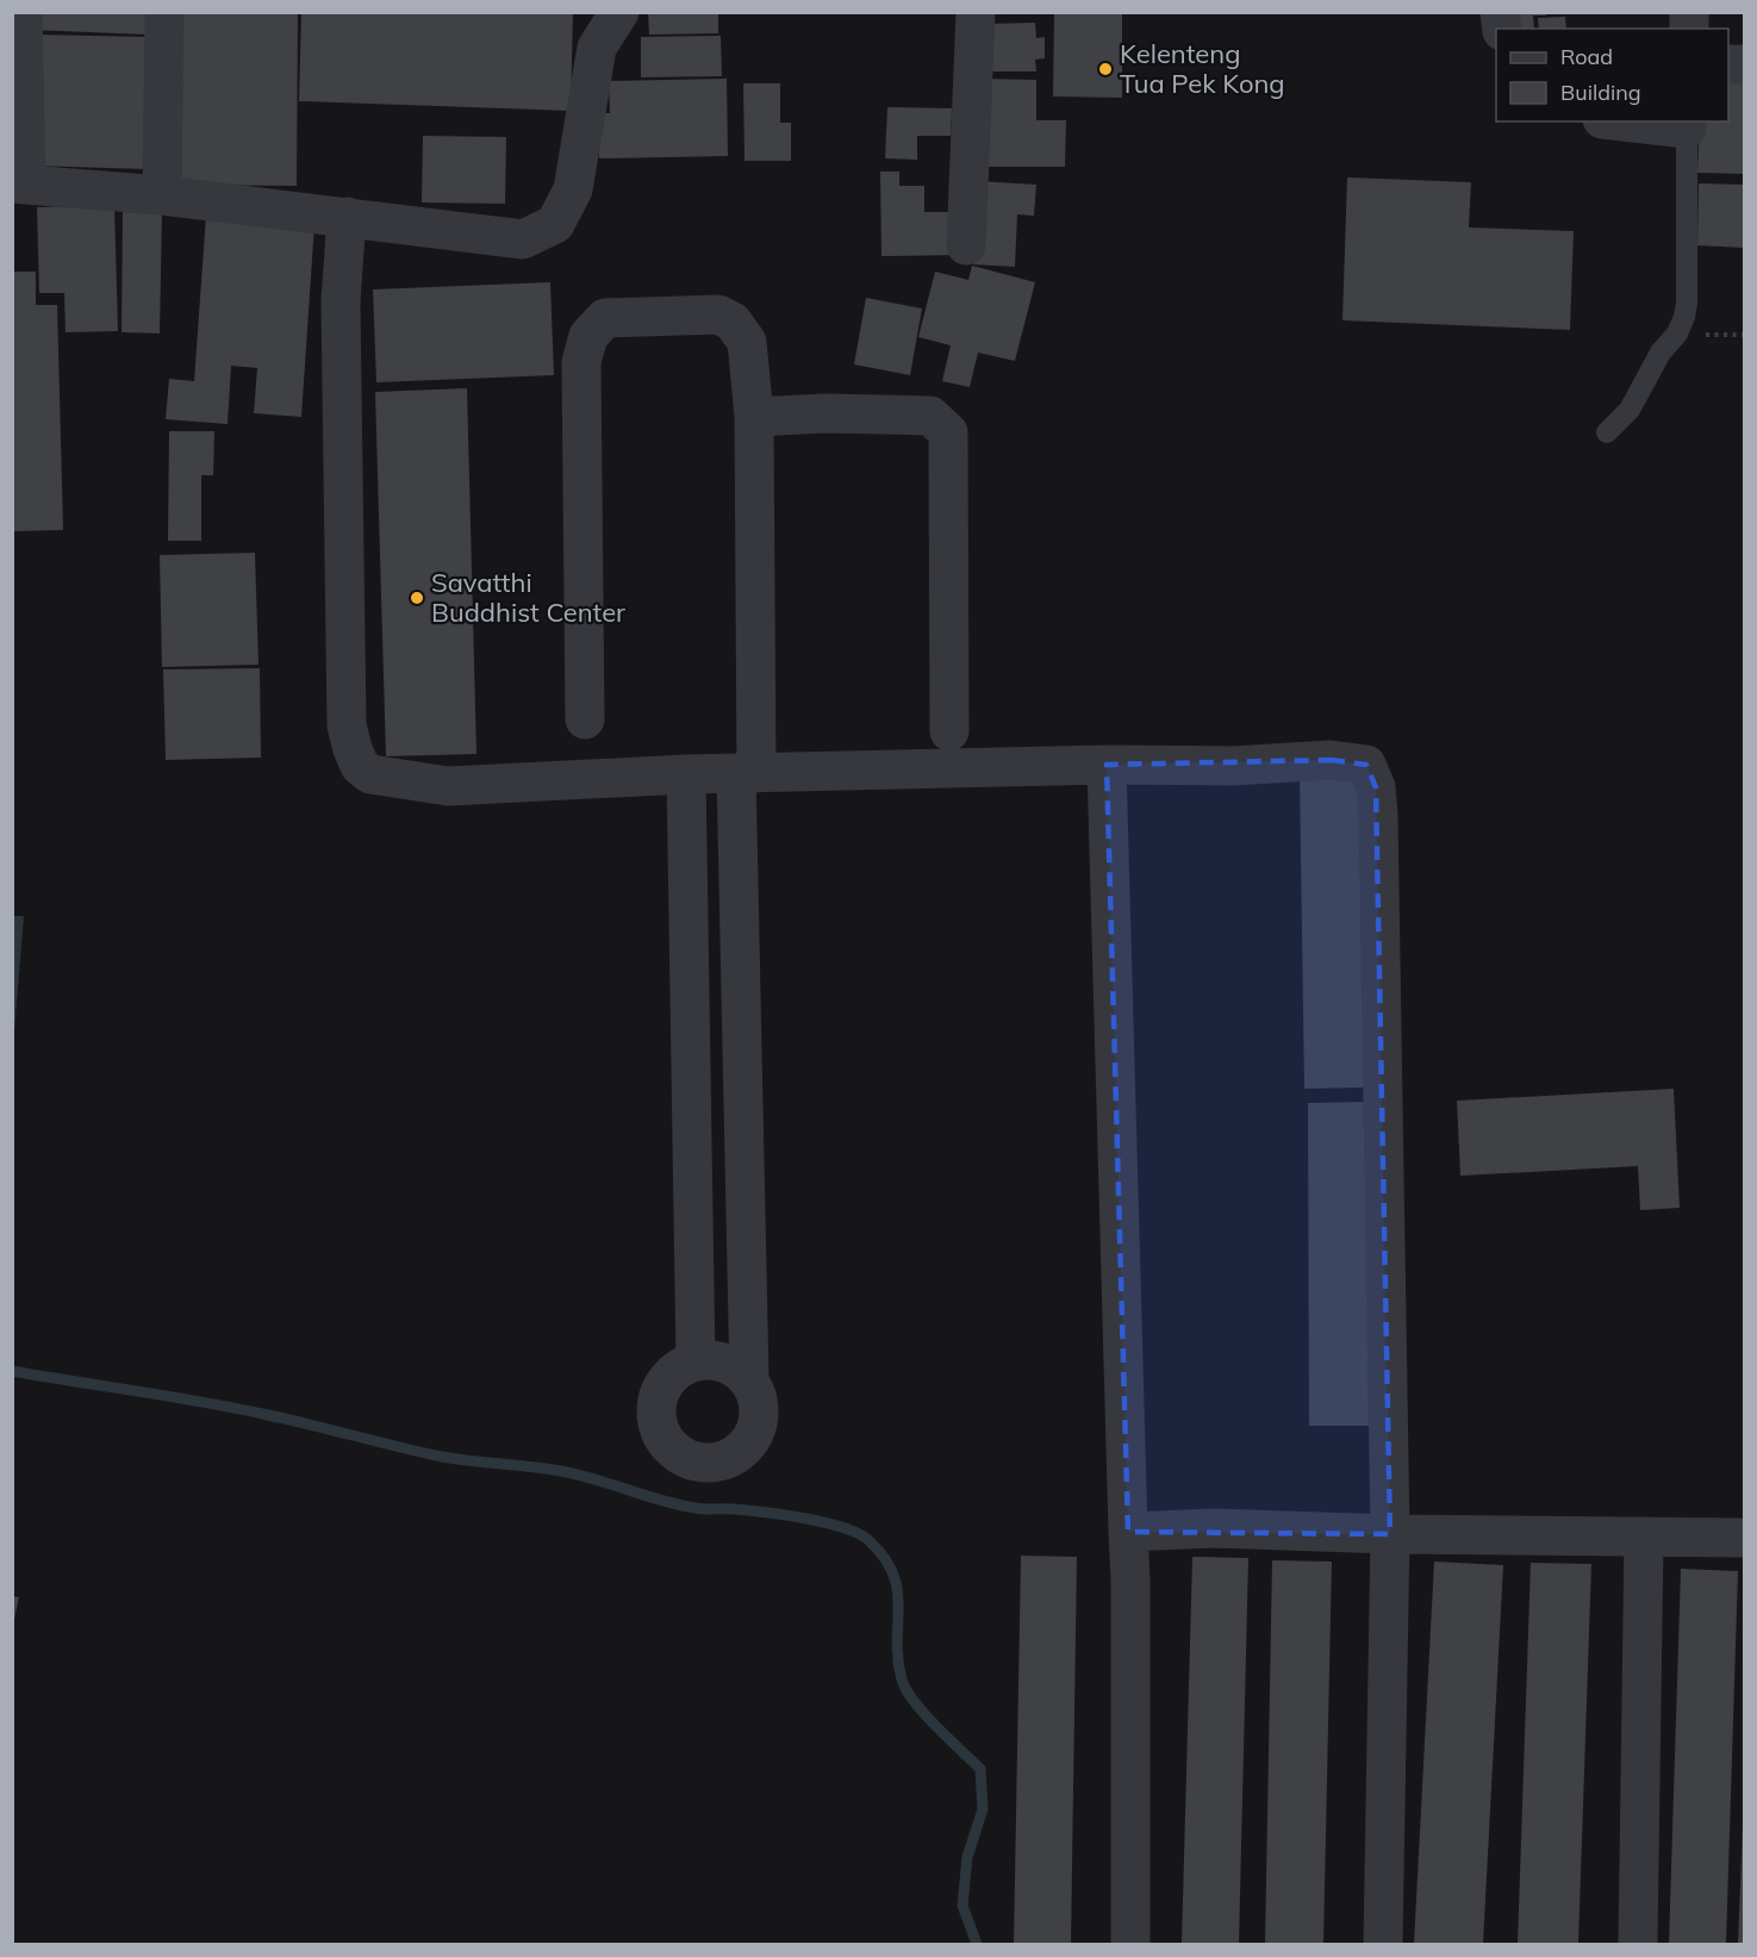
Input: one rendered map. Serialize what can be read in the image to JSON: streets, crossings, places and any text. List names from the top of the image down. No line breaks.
{"places":["Kelenteng Tua Pek Kong","Savatthi Buddhist Center"],"legend":["Road","Building"]}
